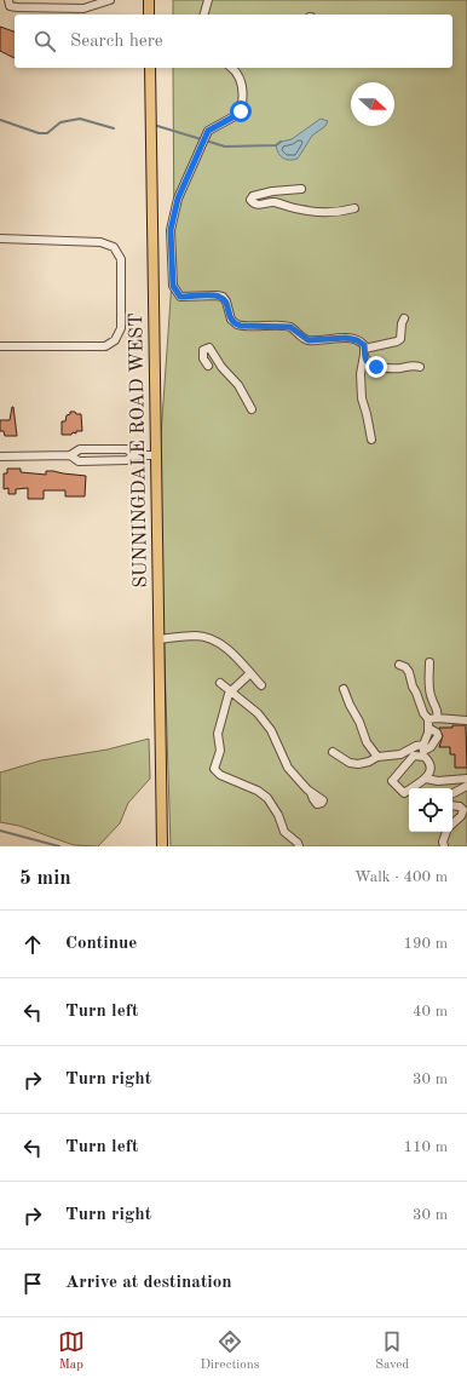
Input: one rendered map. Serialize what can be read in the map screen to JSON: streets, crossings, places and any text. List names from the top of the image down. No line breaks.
{"streets":{"main road":["SUNNINGDALE ROAD WEST"]},"north":"right","page":{"search":"Search here","heading":["5 min","Walk · 400 m"],"list":[["Continue","190 m"],["Turn left","40 m"],["Turn right","30 m"],["Turn left","110 m"],["Turn right","30 m"],"Arrive at destination"],"nav":["Map","Directions","Saved"]}}
